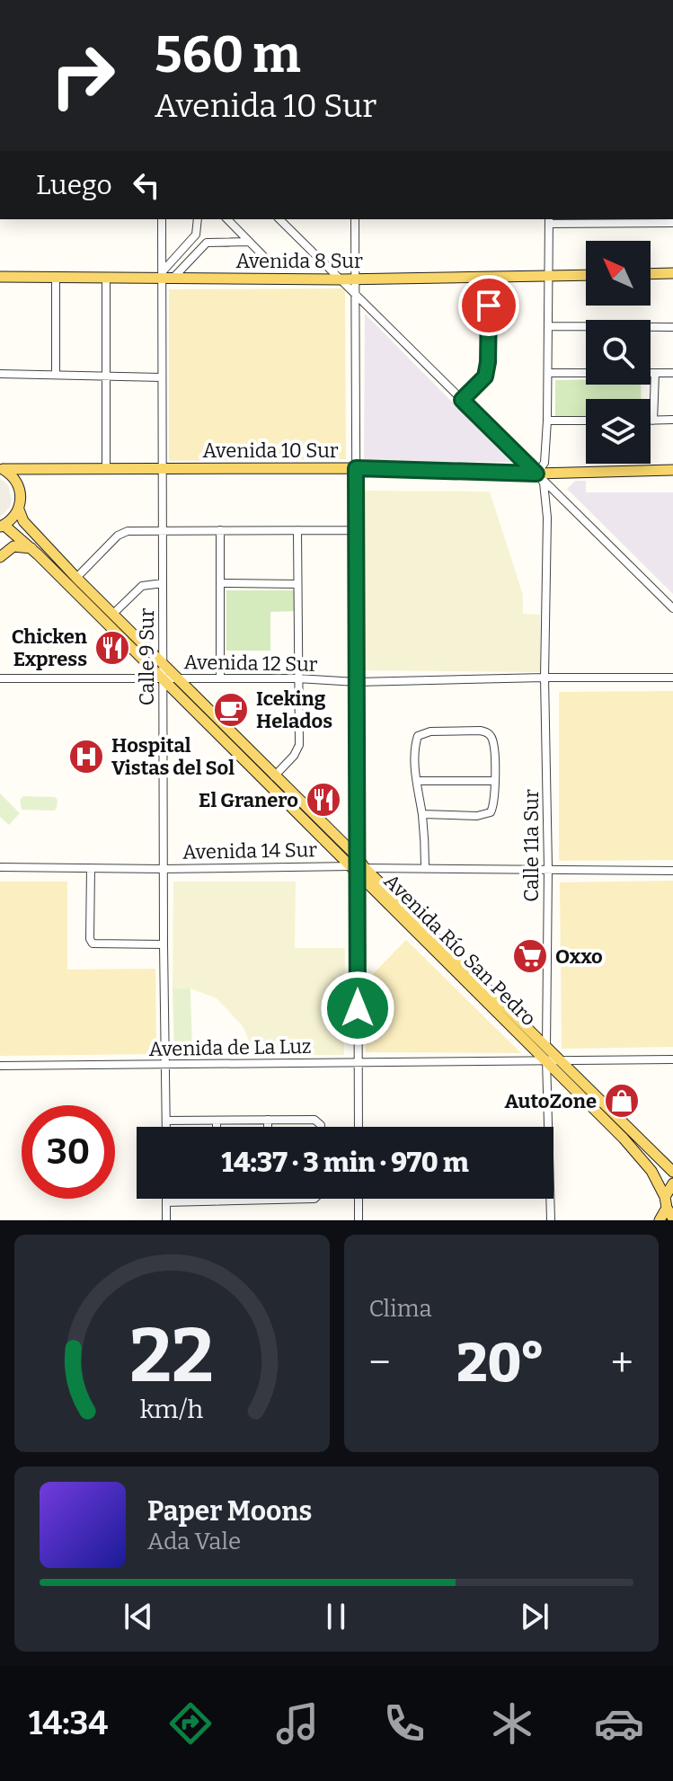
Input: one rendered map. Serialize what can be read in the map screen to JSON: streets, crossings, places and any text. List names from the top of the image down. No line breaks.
{"streets":{"main road":["Avenida 8 Sur","Avenida 10 Sur","Avenida Río San Pedro"],"street":["Calle 9 Sur","Avenida 12 Sur","Calle 11a Sur","Avenida 14 Sur","Avenida de La Luz"]},"crossings":[["Avenida 8 Sur","Calle 9 Sur"],["Avenida 10 Sur","Calle 9 Sur"],["Avenida 10 Sur","Calle 11a Sur"],["Calle 9 Sur","Avenida 12 Sur"],["Calle 9 Sur","Avenida 14 Sur"],["Calle 9 Sur","Avenida Río San Pedro"],["Calle 9 Sur","Avenida de La Luz"],["Avenida 12 Sur","Calle 11a Sur"],["Avenida 12 Sur","Avenida Río San Pedro"],["Calle 11a Sur","Avenida 14 Sur"],["Calle 11a Sur","Avenida Río San Pedro"],["Calle 11a Sur","Avenida de La Luz"],["Avenida 14 Sur","Avenida Río San Pedro"],["Avenida Río San Pedro","Avenida de La Luz"]],"places":{"restaurant":["Chicken Express","El Granero"],"cafe":["Iceking Helados"],"hospital":["Hospital Vistas del Sol"],"supermarket":["Oxxo"],"shop":["AutoZone"]},"north":"top left","page":{"turn":["560 m","Avenida 10 Sur"],"then":"Luego","limit":"30","trip":"14:37 · 3 min · 970 m","tile":"Clima","heat":["−","20°","+"],"song":["Paper Moons","Ada Vale"],"tabs":"14:34","gauge":["22","km/h"]}}
